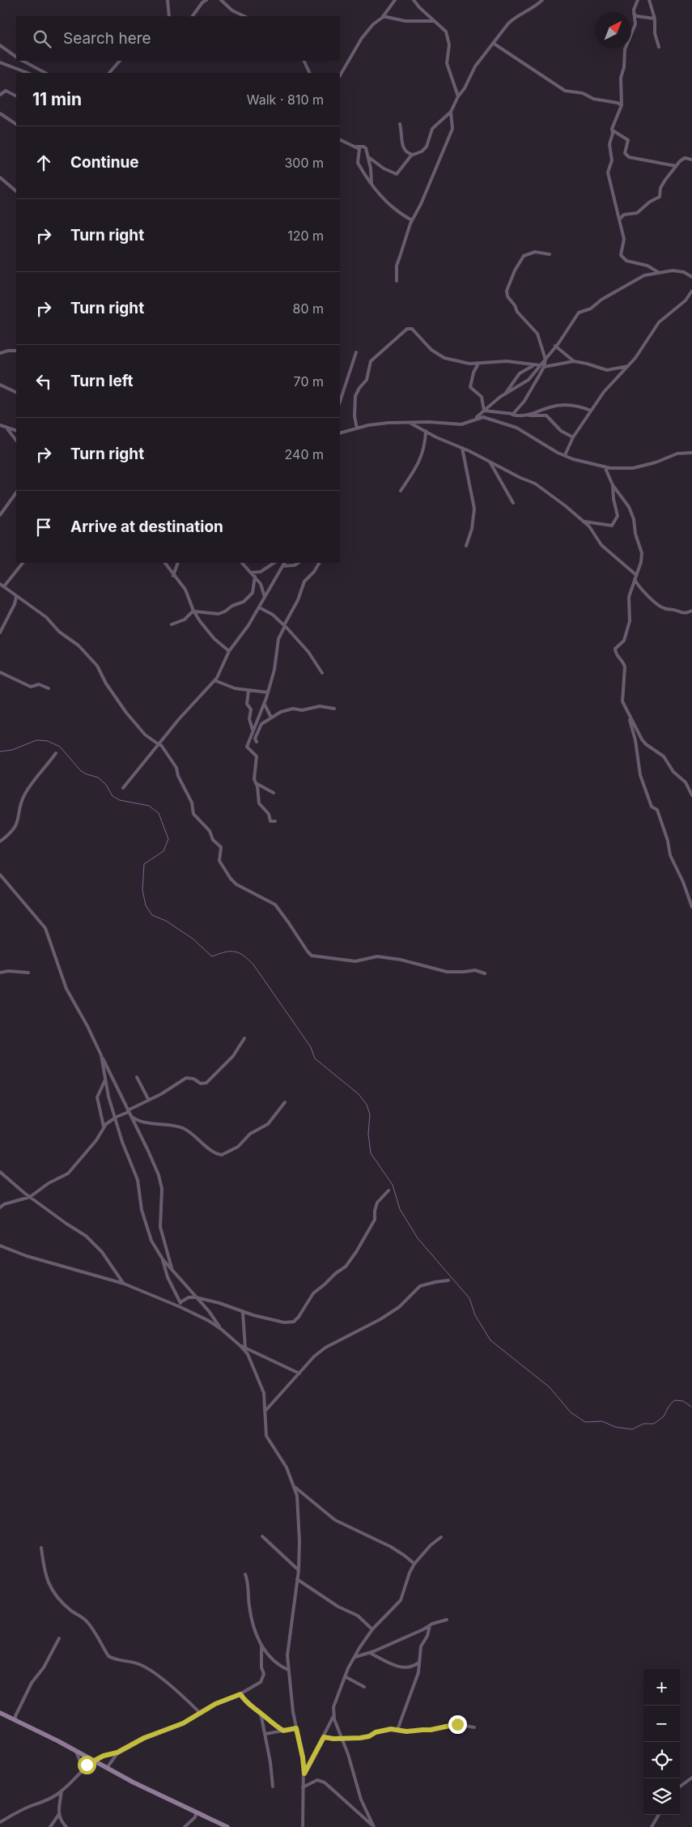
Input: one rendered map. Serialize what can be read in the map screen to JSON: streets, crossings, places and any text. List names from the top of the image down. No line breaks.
{"north":"top right","page":{"search":"Search here","heading":["11 min","Walk · 810 m"],"list":[["Continue","300 m"],["Turn right","120 m"],["Turn right","80 m"],["Turn left","70 m"],["Turn right","240 m"],"Arrive at destination"],"map_buttons":["+","−"]}}
